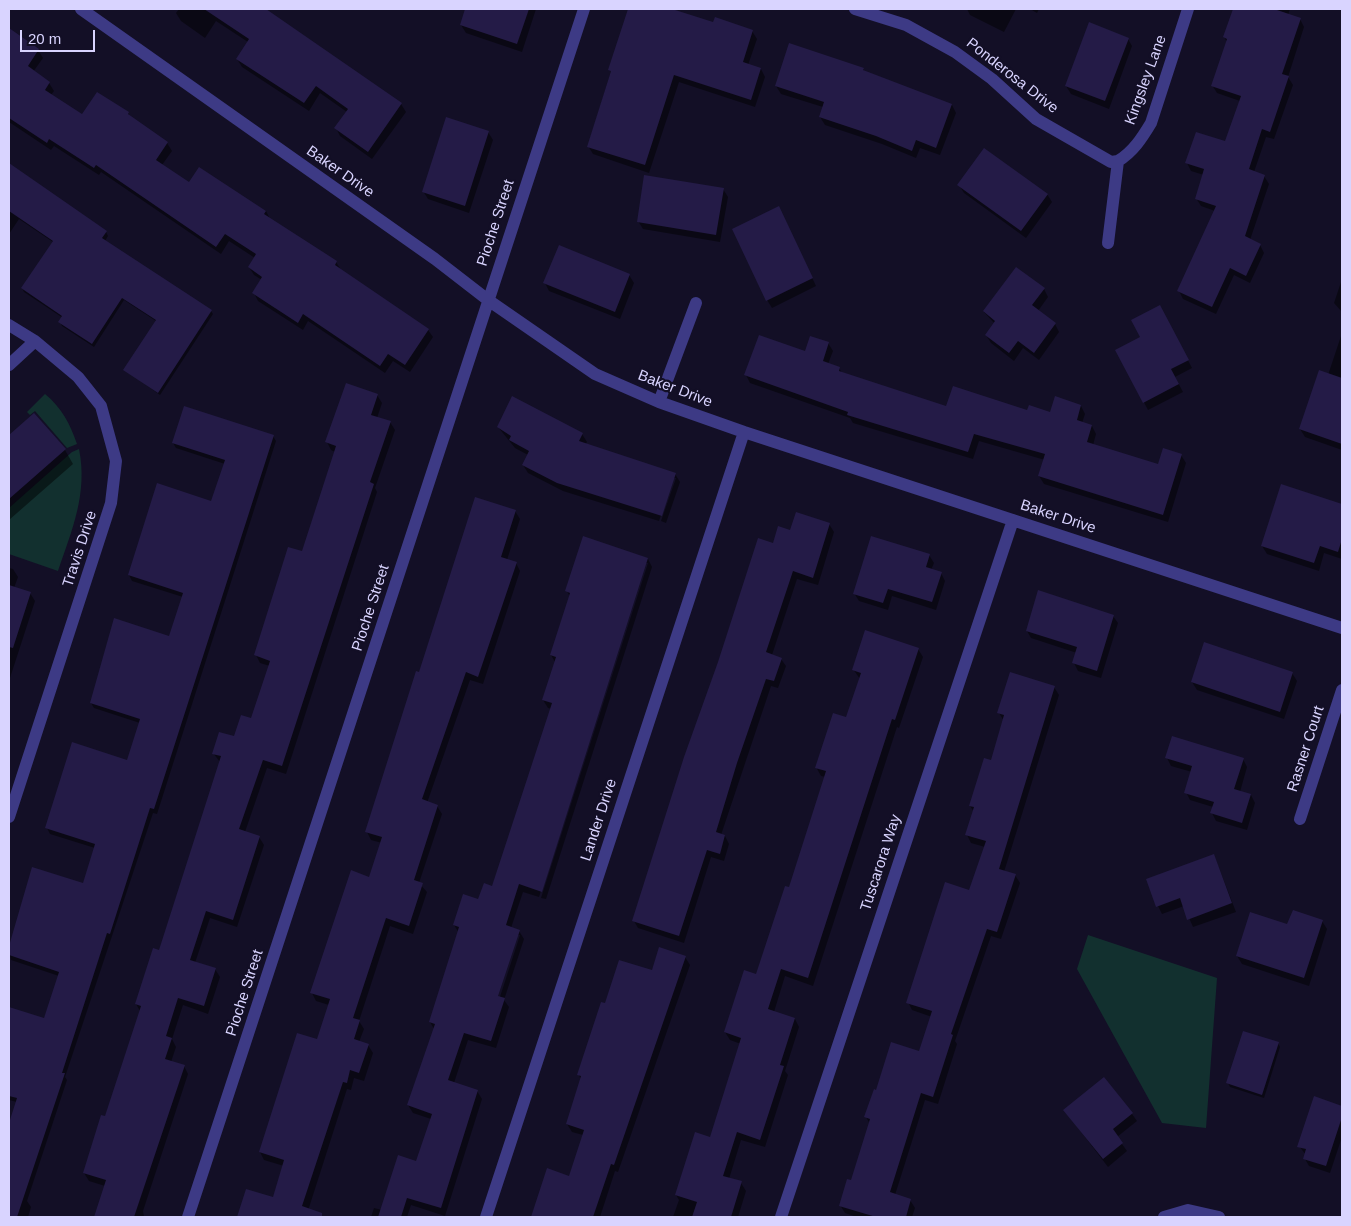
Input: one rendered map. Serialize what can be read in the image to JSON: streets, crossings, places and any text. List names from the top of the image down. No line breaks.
{"streets":{"street":["Ponderosa Drive","Kingsley Lane","Baker Drive","Pioche Street","Travis Drive","Rasner Court","Lander Drive","Tuscarora Way"]},"crossings":[["Ponderosa Drive","Kingsley Lane"],["Baker Drive","Pioche Street"],["Baker Drive","Lander Drive"],["Baker Drive","Tuscarora Way"]],"scale_bar":"20 m"}
